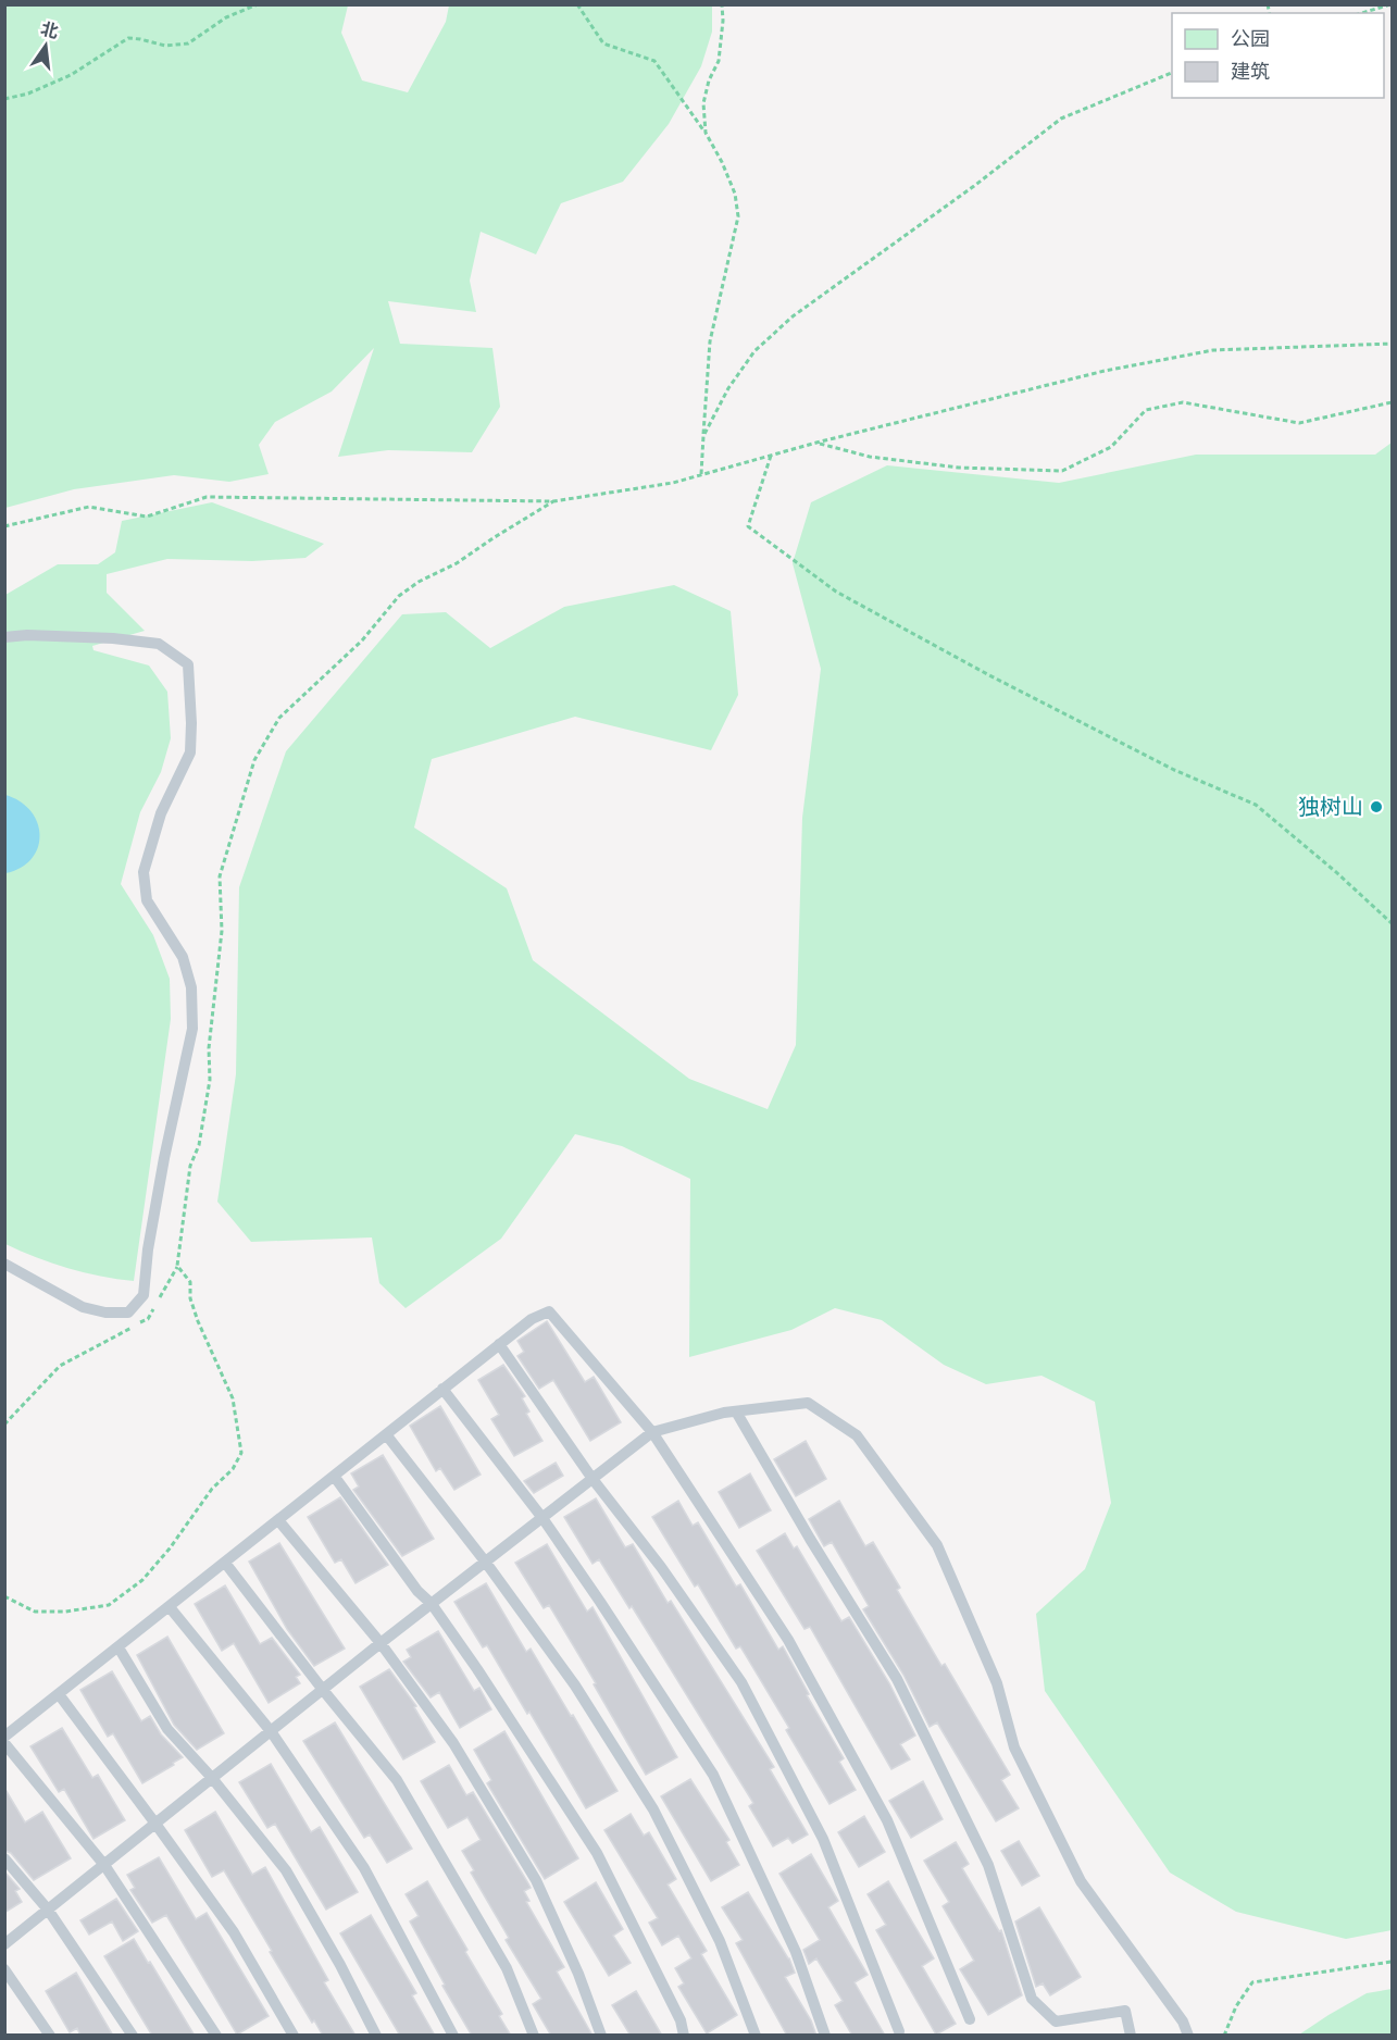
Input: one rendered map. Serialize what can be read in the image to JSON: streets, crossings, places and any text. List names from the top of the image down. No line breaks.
{"places":["独树山"],"legend":["公园","建筑"],"north":"top"}
